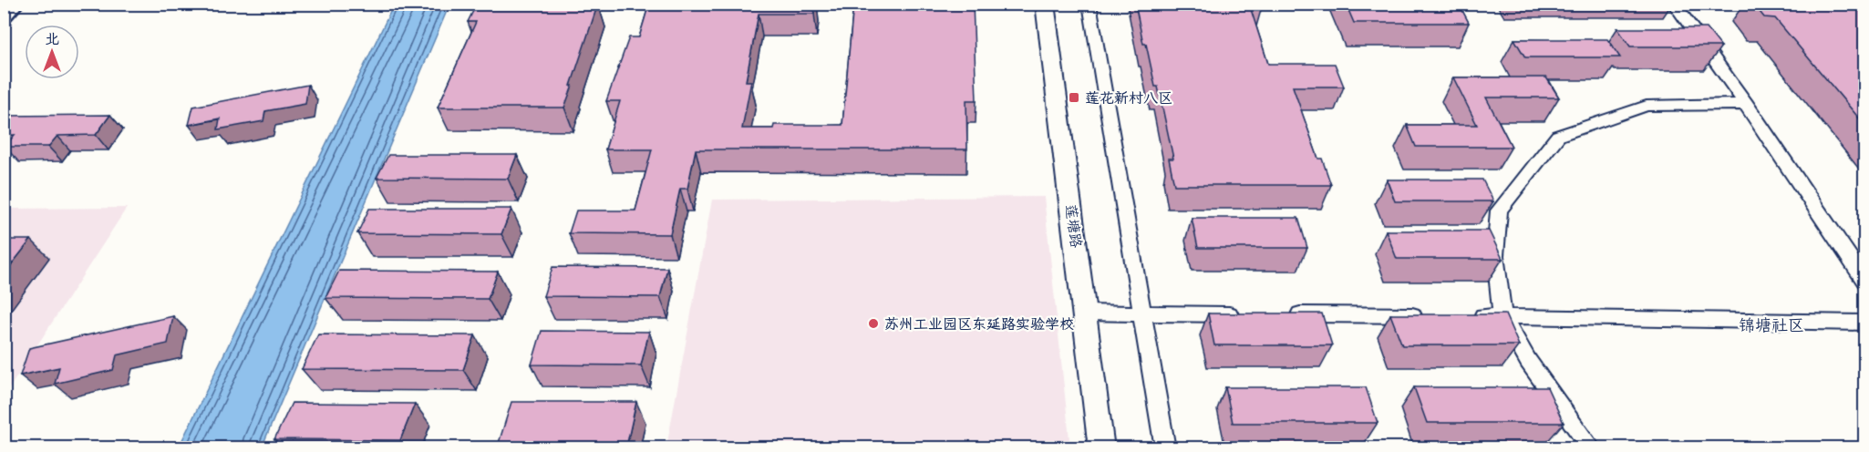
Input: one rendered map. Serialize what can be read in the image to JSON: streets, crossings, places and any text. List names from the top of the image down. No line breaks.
{"streets":{"street":["莲塘路"]},"districts":["锦塘社区"],"places":{"transit":["莲花新村八区"],"other":["苏州工业园区东延路实验学校"]},"north":"top"}
